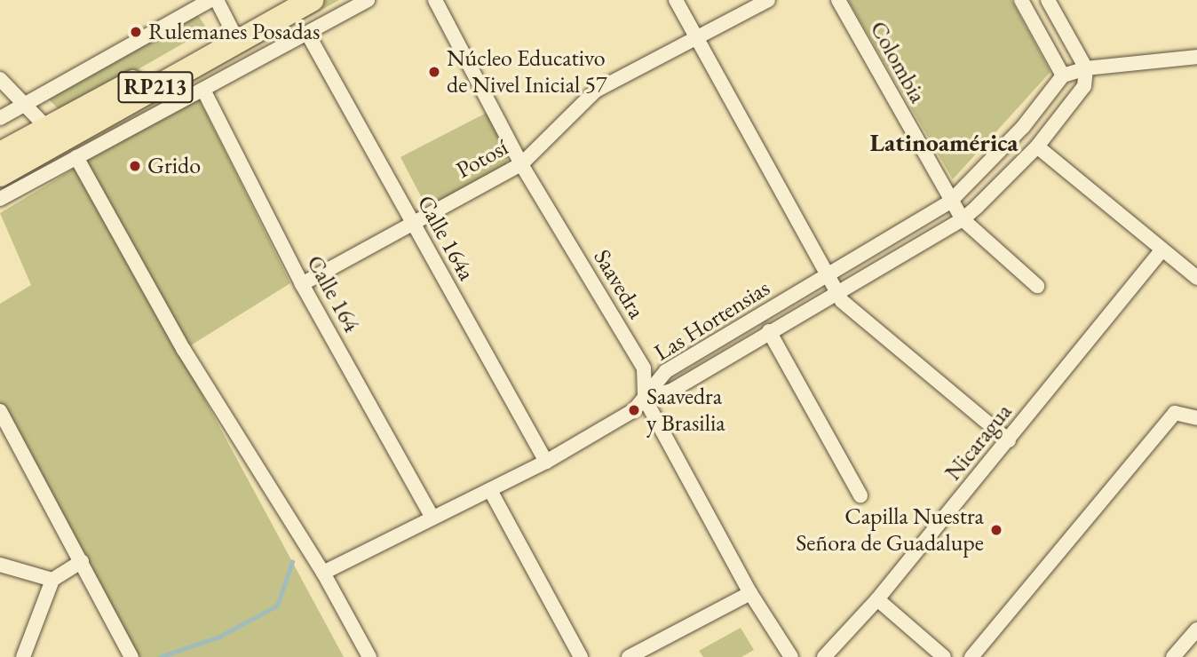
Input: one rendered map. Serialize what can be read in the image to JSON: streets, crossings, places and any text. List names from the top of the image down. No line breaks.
{"streets":{"main road":["RP213"],"street":["Colombia","Potosí","Calle 164a","Saavedra","Calle 164","Las Hortensias","Nicaragua"]},"crossings":[["Colombia","Las Hortensias"],["Potosí","Calle 164a"],["Potosí","Saavedra"],["Potosí","Calle 164"],["Saavedra","Las Hortensias"]],"districts":["Latinoamérica"],"places":["Rulemanes Posadas","Núcleo Educativo de Nivel Inicial 57","Grido","Saavedra y Brasilia","Capilla Nuestra Señora de Guadalupe"]}
